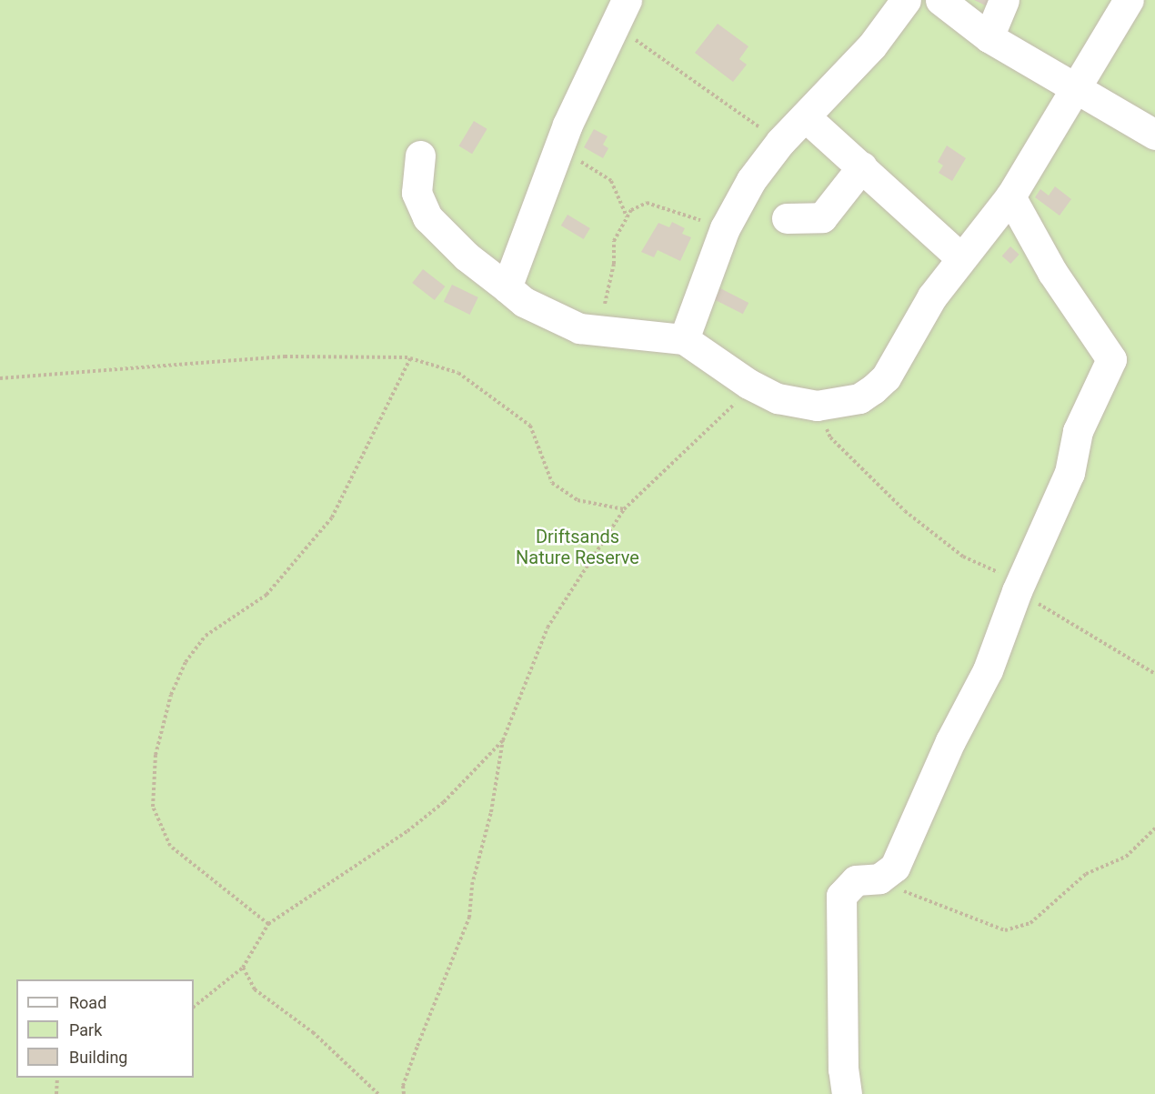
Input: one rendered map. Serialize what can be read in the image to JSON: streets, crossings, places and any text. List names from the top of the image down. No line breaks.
{"parks":["Driftsands Nature Reserve"],"legend":["Road","Park","Building"]}
